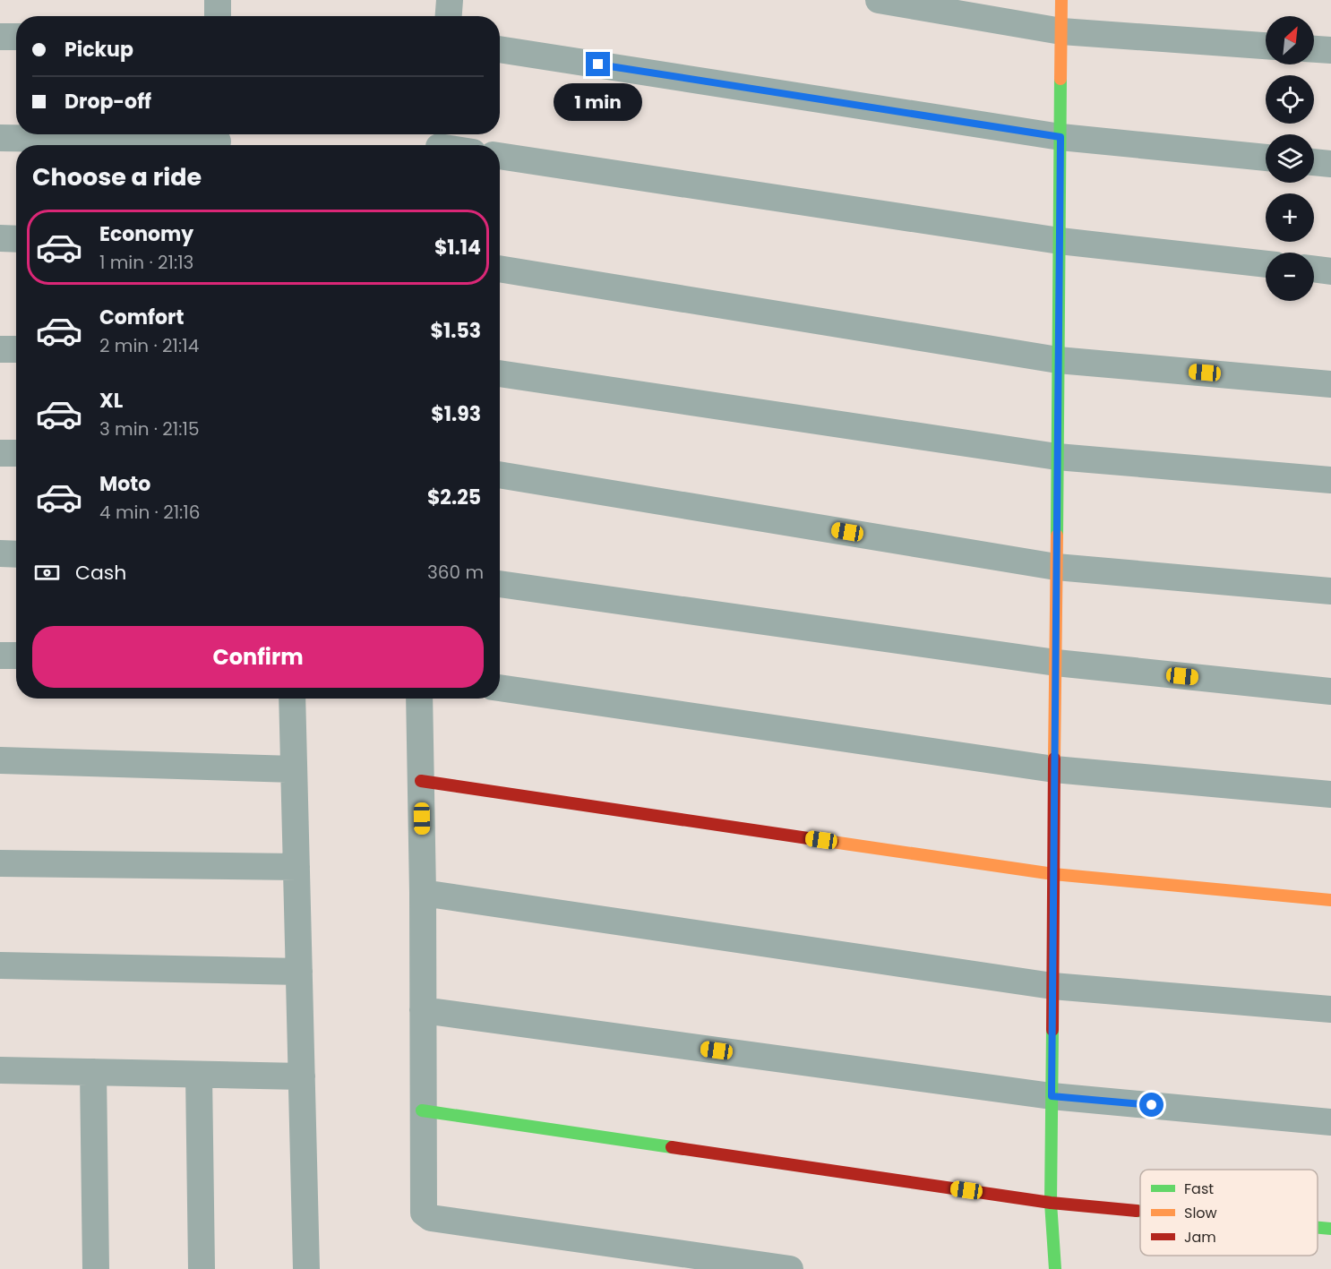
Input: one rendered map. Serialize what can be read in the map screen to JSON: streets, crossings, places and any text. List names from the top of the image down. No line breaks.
{"legend":["Fast","Slow","Jam"],"north":"top right","page":{"map_buttons":["+","−"],"banner":["Pickup","Drop-off"],"bubble":"1 min","heading":"Choose a ride","list":[{"name":"Economy","note":"1 min · 21:13","value":"$1.14"},{"name":"Comfort","note":"2 min · 21:14","value":"$1.53"},{"name":"XL","note":"3 min · 21:15","value":"$1.93"},{"name":"Moto","note":"4 min · 21:16","value":"$2.25"}],"pay":["Cash","360 m"],"buttons":"Confirm"}}
